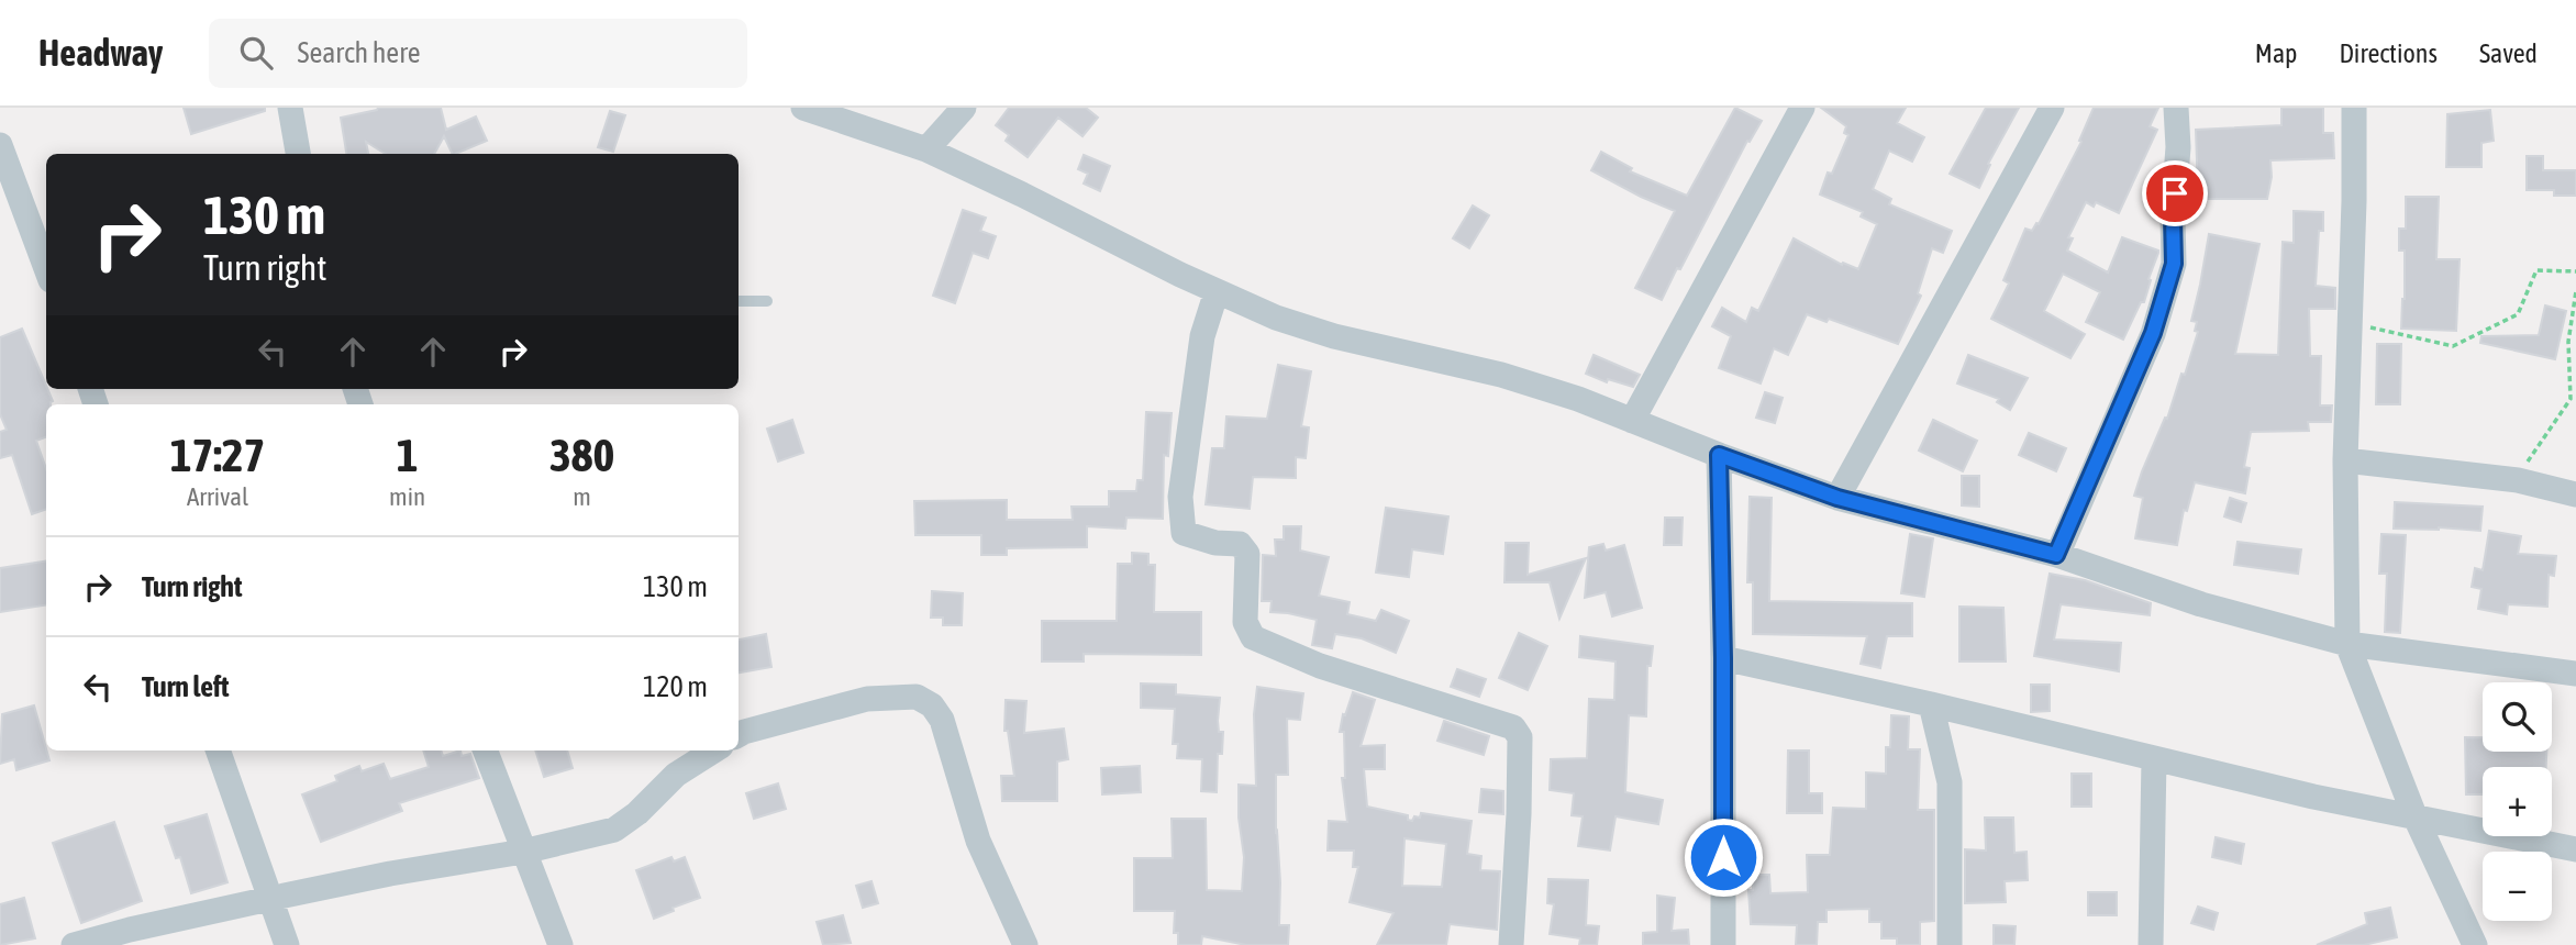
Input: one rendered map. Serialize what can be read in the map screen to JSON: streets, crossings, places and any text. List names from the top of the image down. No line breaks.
{"page":{"header":"Headway","search":"Search here","nav":["Map","Directions","Saved"],"turn":["130 m","Turn right"],"eta":["17:27","Arrival","1","min","380","m"],"list":[{"name":"Turn right","value":"130 m"},{"name":"Turn left","value":"120 m"}],"map_buttons":["+","−"]}}
